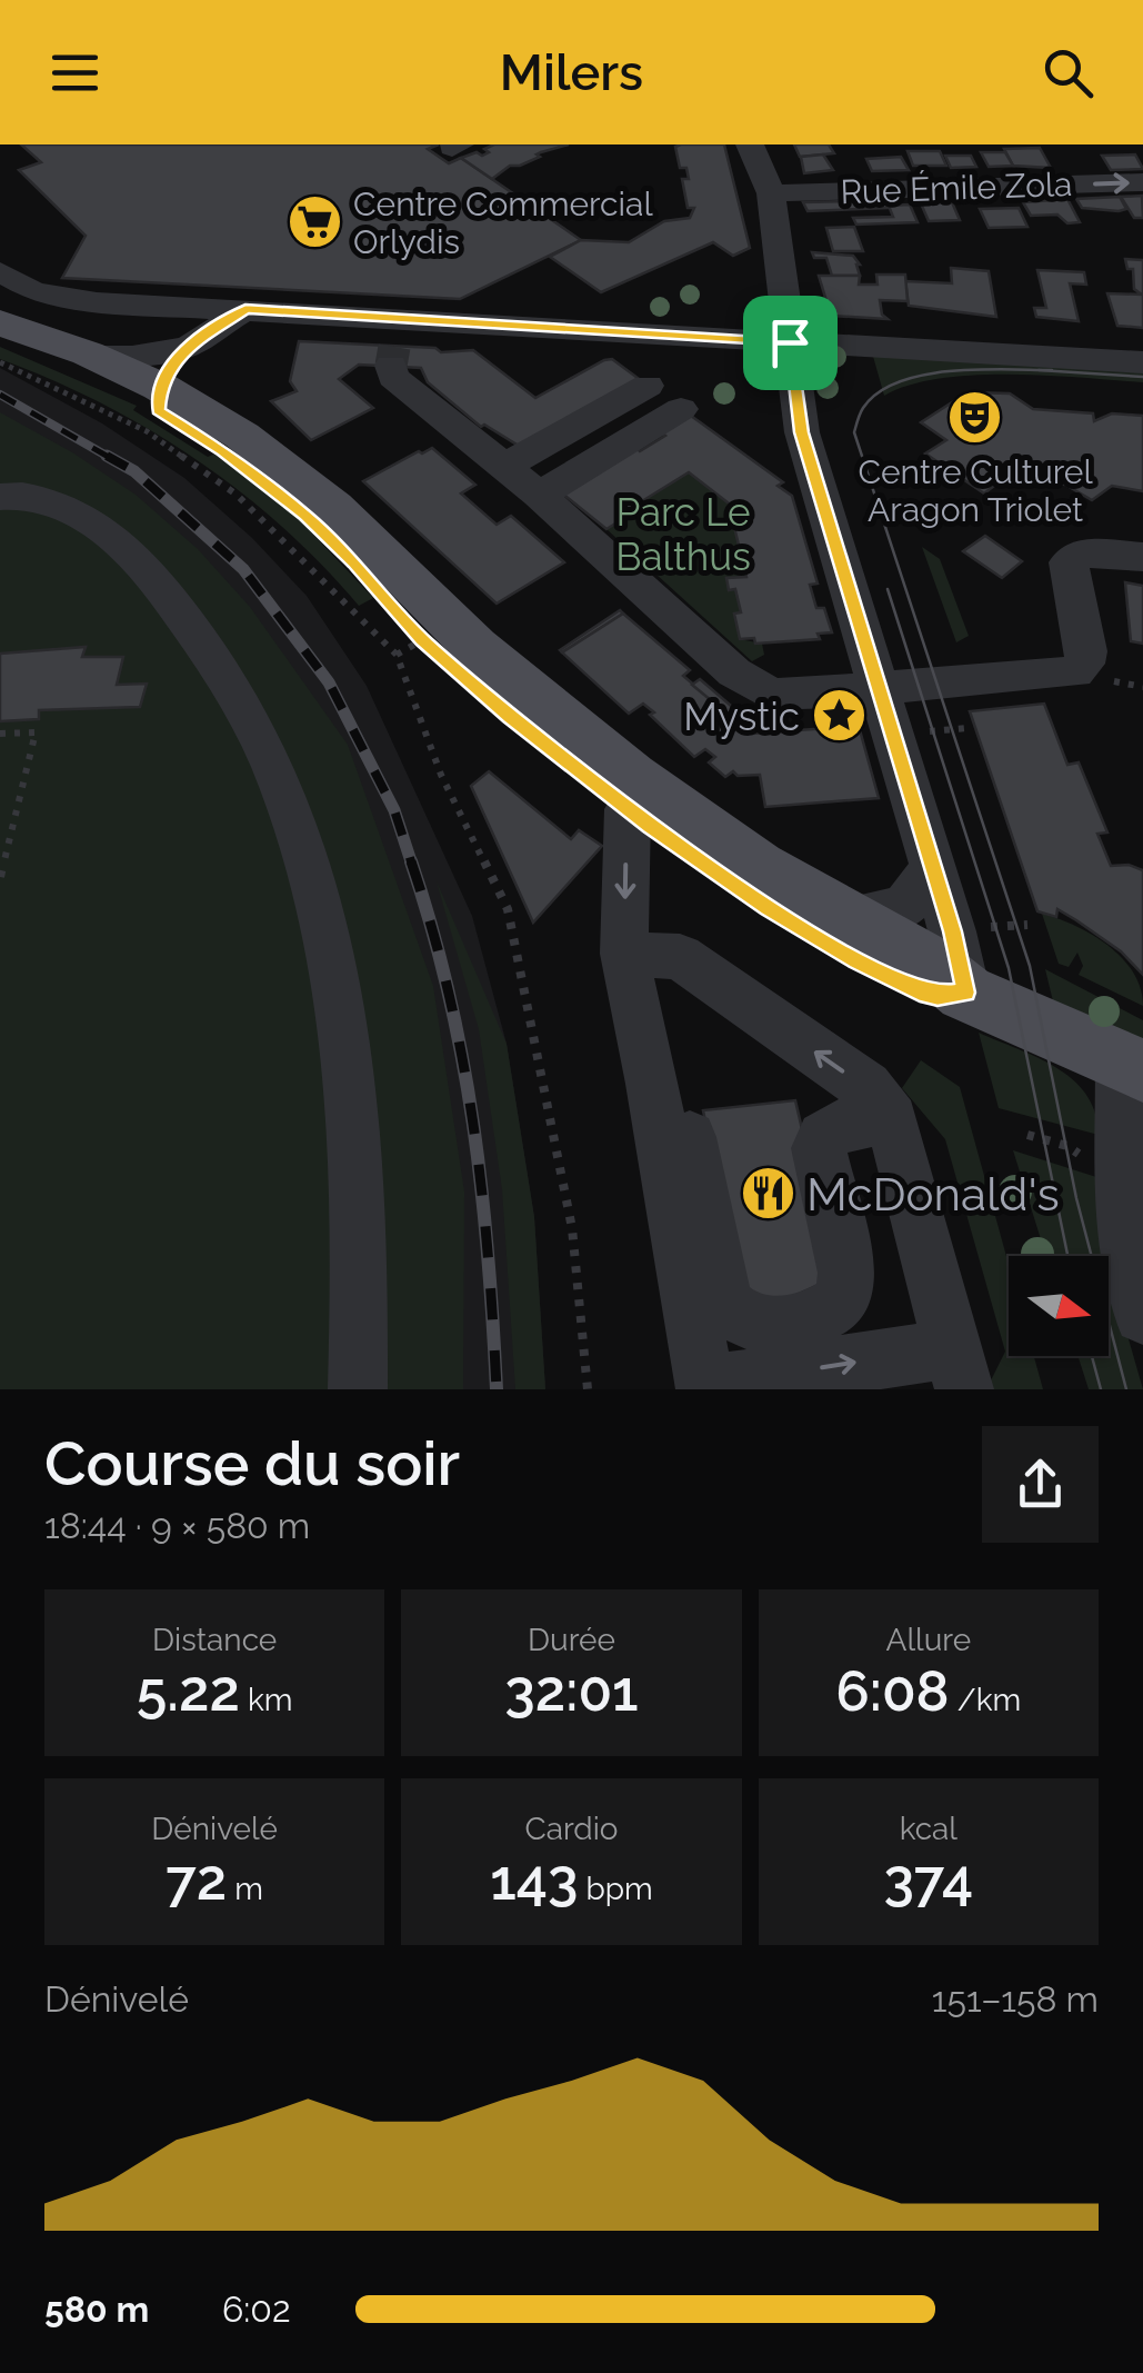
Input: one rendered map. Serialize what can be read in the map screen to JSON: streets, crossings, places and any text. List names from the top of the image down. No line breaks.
{"streets":{"street":["Rue Émile Zola"]},"parks":["Parc Le Balthus"],"places":{"supermarket":["Centre Commercial Orlydis"],"theatre":["Centre Culturel Aragon Triolet"],"place":["Mystic"],"restaurant":["McDonald's"]},"north":"right","page":{"header":"Milers","heading":["Course du soir","18:44 · 9 × 580 m"],"stats":[["Distance","5.22 km"],["Durée","32:01"],["Allure","6:08 /km"],["Dénivelé","72 m"],["Cardio","143 bpm"],["kcal","374"]],"chart":["Dénivelé","151–158 m"],"list":[{"name":"580 m","note":"6:02"}]}}
